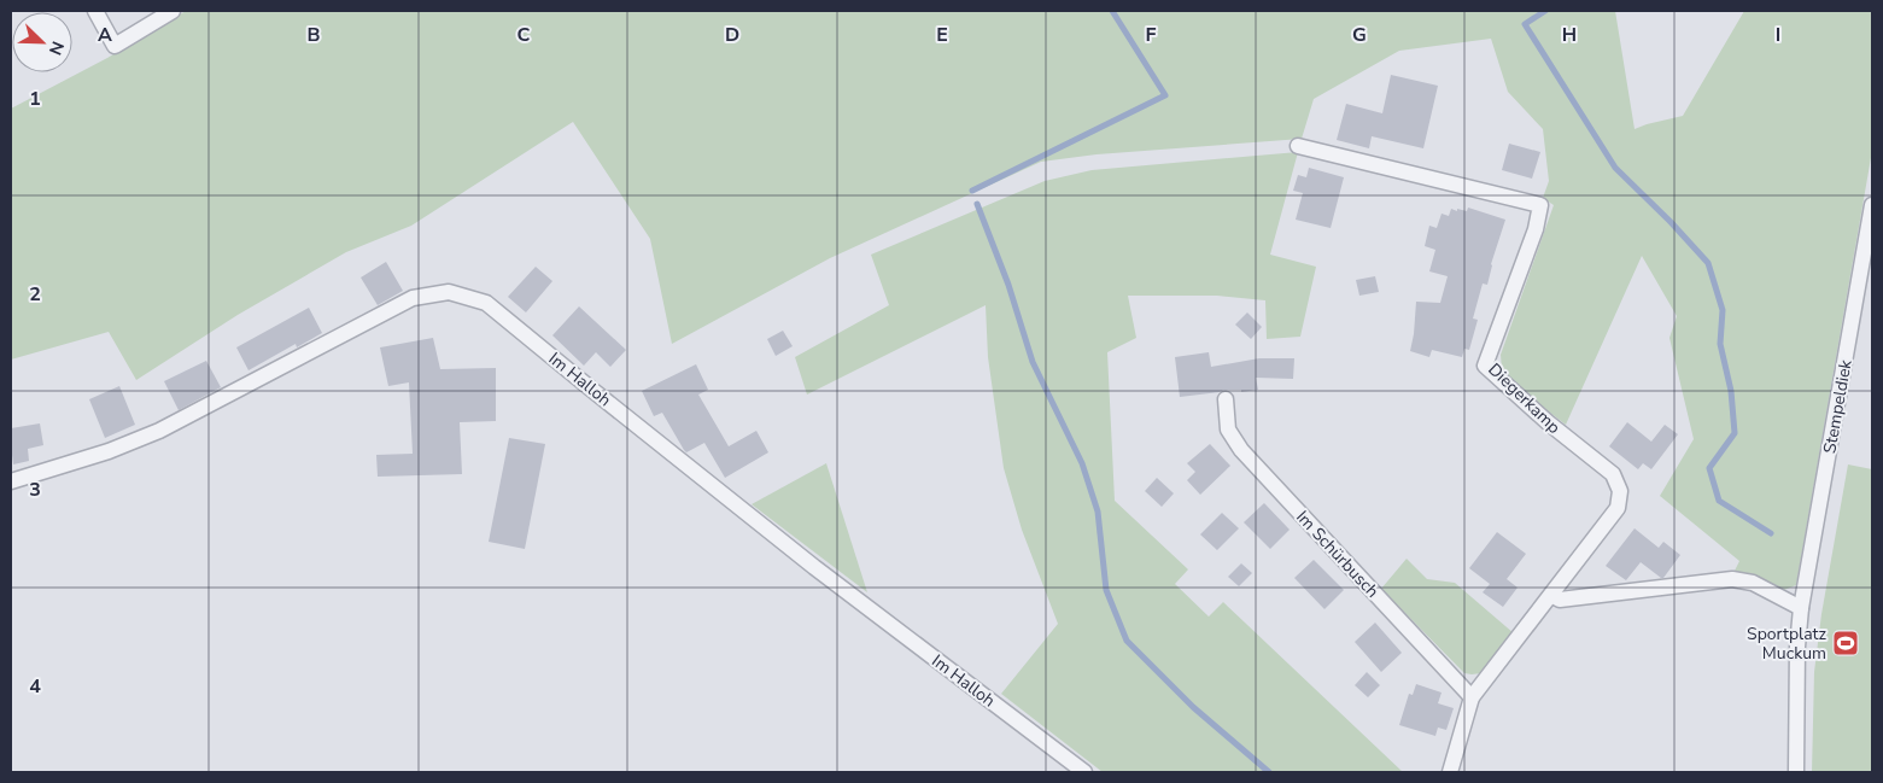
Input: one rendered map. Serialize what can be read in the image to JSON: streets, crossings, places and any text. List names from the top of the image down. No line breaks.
{"streets":{"street":["Im Halloh","Diegerkamp","Stempeldiek","Im Schürbusch"]},"crossings":[["Diegerkamp","Im Schürbusch"]],"places":{"sports":["Sportplatz Muckum"]},"north":"bottom right","grid":{"columns":["A","B","C","D","E","F","G","H","I"],"rows":["1","2","3","4"]}}
